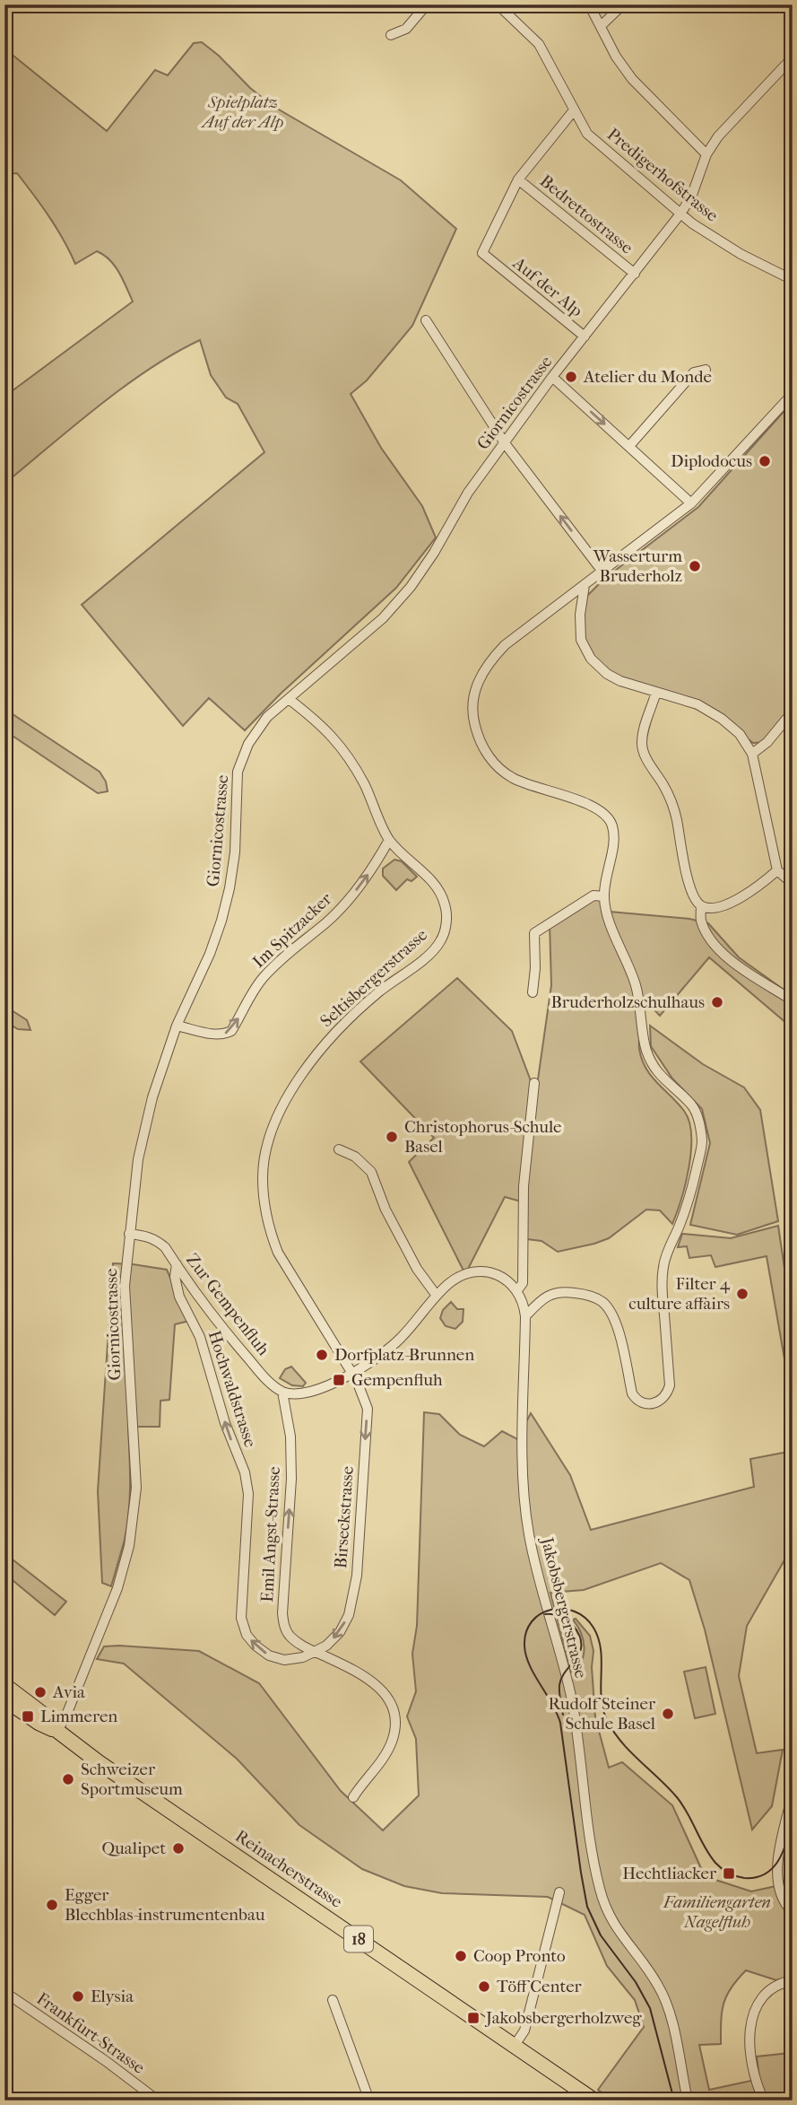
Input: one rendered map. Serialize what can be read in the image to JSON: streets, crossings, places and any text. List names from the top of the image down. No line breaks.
{"streets":{"main road":["Reinacherstrasse","18"],"street":["Predigerhofstrasse","Bedrettostrasse","Auf der Alp","Giornicostrasse","Im Spitzacker","Seltisbergerstrasse","Zur Gempenfluh","Hochwaldstrasse","Birseckstrasse","Emil Angst-Strasse","Jakobsbergerstrasse","Frankfurt-Strasse"]},"crossings":[["Predigerhofstrasse","Giornicostrasse"],["Bedrettostrasse","Auf der Alp"],["Bedrettostrasse","Giornicostrasse"],["Auf der Alp","Giornicostrasse"],["Giornicostrasse","Im Spitzacker"],["Giornicostrasse","Seltisbergerstrasse"],["Giornicostrasse","Zur Gempenfluh"],["Giornicostrasse","Reinacherstrasse"],["Im Spitzacker","Seltisbergerstrasse"],["Seltisbergerstrasse","Birseckstrasse"],["Zur Gempenfluh","Hochwaldstrasse"],["Zur Gempenfluh","Emil Angst-Strasse"],["Hochwaldstrasse","Birseckstrasse"],["Hochwaldstrasse","Emil Angst-Strasse"],["Birseckstrasse","Emil Angst-Strasse"]],"one_way":["Im Spitzacker","Hochwaldstrasse","Birseckstrasse","Emil Angst-Strasse"],"parks":["Spielplatz Auf der Alp","Familiengarten Nagelfluh"],"places":{"other":["Atelier du Monde","Diplodocus","Wasserturm Bruderholz","Bruderholzschulhaus","Christophorus-Schule Basel","Filter 4 culture affairs","Dorfplatz-Brunnen","Avia","Rudolf Steiner Schule Basel","Schweizer Sportmuseum","Qualipet","Egger Blechblas-instrumentenbau","Coop Pronto","Töff Center","Elysia"],"transit":["Gempenfluh","Limmeren","Hechtliacker","Jakobsbergerholzweg"]}}
